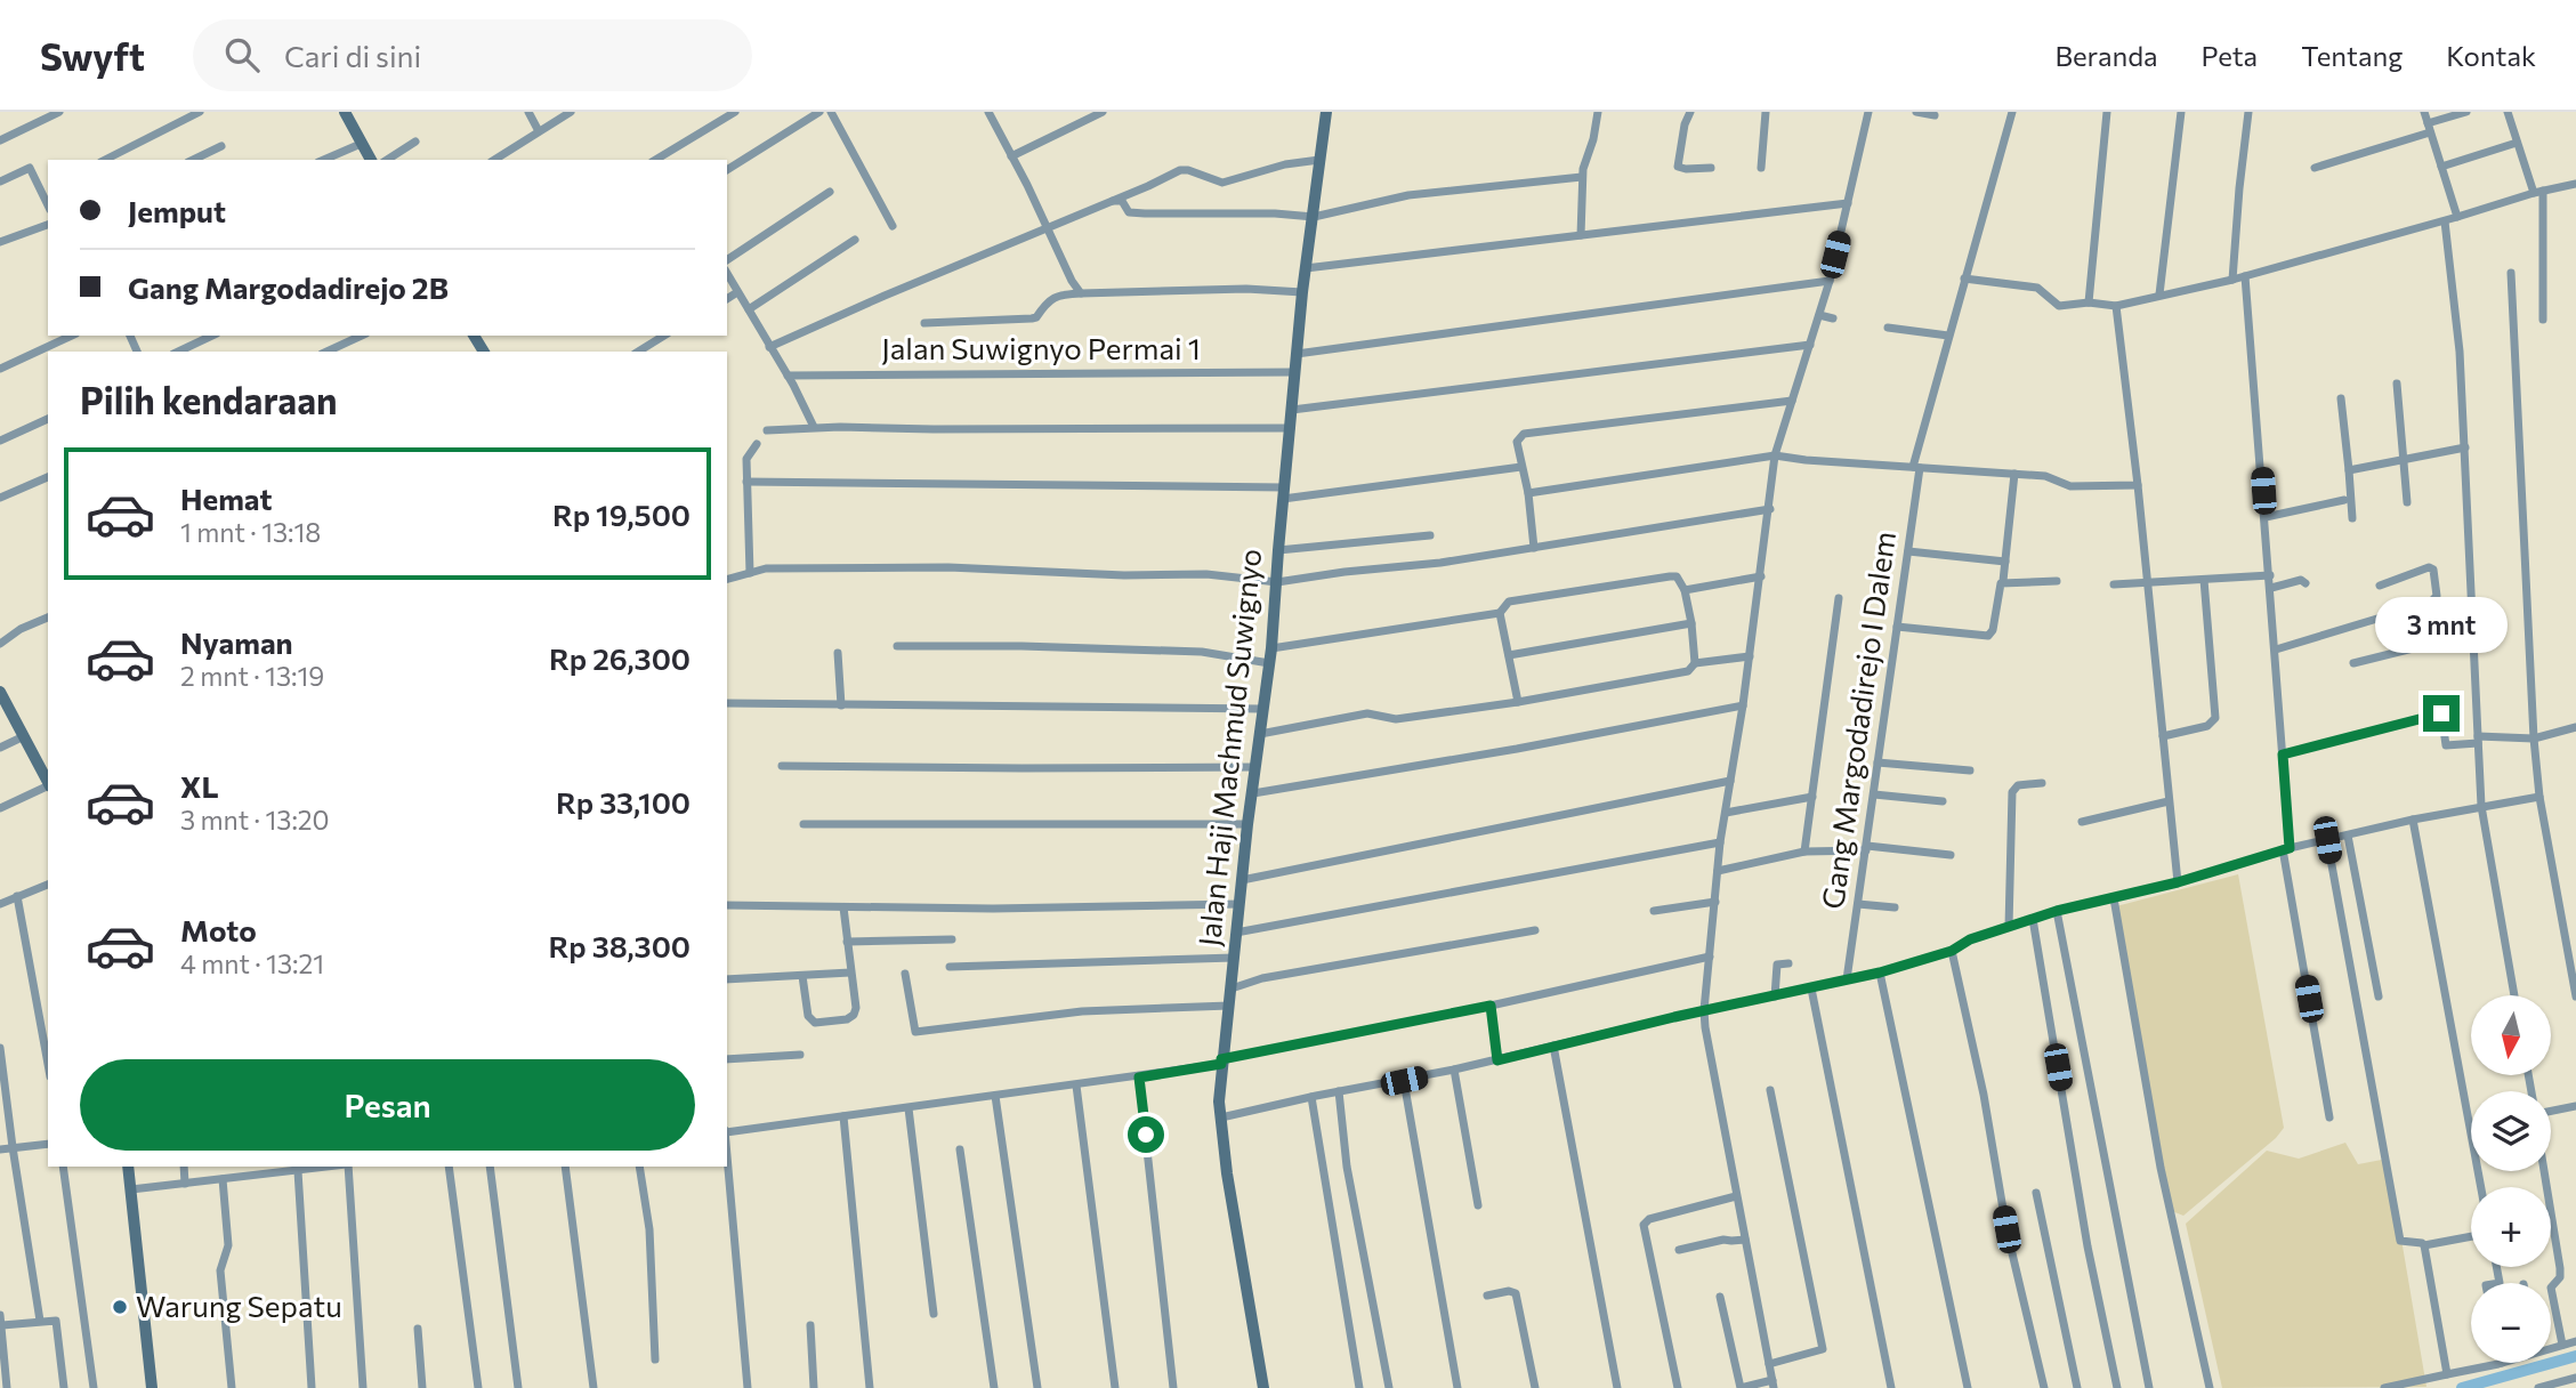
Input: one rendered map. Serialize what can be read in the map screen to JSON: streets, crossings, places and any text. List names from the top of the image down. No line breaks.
{"streets":{"street":["Jalan Suwignyo Permai 1","Gang Margodadirejo I Dalem","Jalan Haji Machmud Suwignyo"]},"crossings":[["Jalan Suwignyo Permai 1","Jalan Haji Machmud Suwignyo"]],"places":["Warung Sepatu"],"north":"bottom","page":{"header":"Swyft","search":"Cari di sini","nav":["Beranda","Peta","Tentang","Kontak"],"banner":["Jemput","Gang Margodadirejo 2B"],"heading":"Pilih kendaraan","list":[{"name":"Hemat","note":"1 mnt · 13:18","value":"Rp 19,500"},{"name":"Nyaman","note":"2 mnt · 13:19","value":"Rp 26,300"},{"name":"XL","note":"3 mnt · 13:20","value":"Rp 33,100"},{"name":"Moto","note":"4 mnt · 13:21","value":"Rp 38,300"}],"bubble":"3 mnt","map_buttons":["+","−"],"buttons":"Pesan"}}
